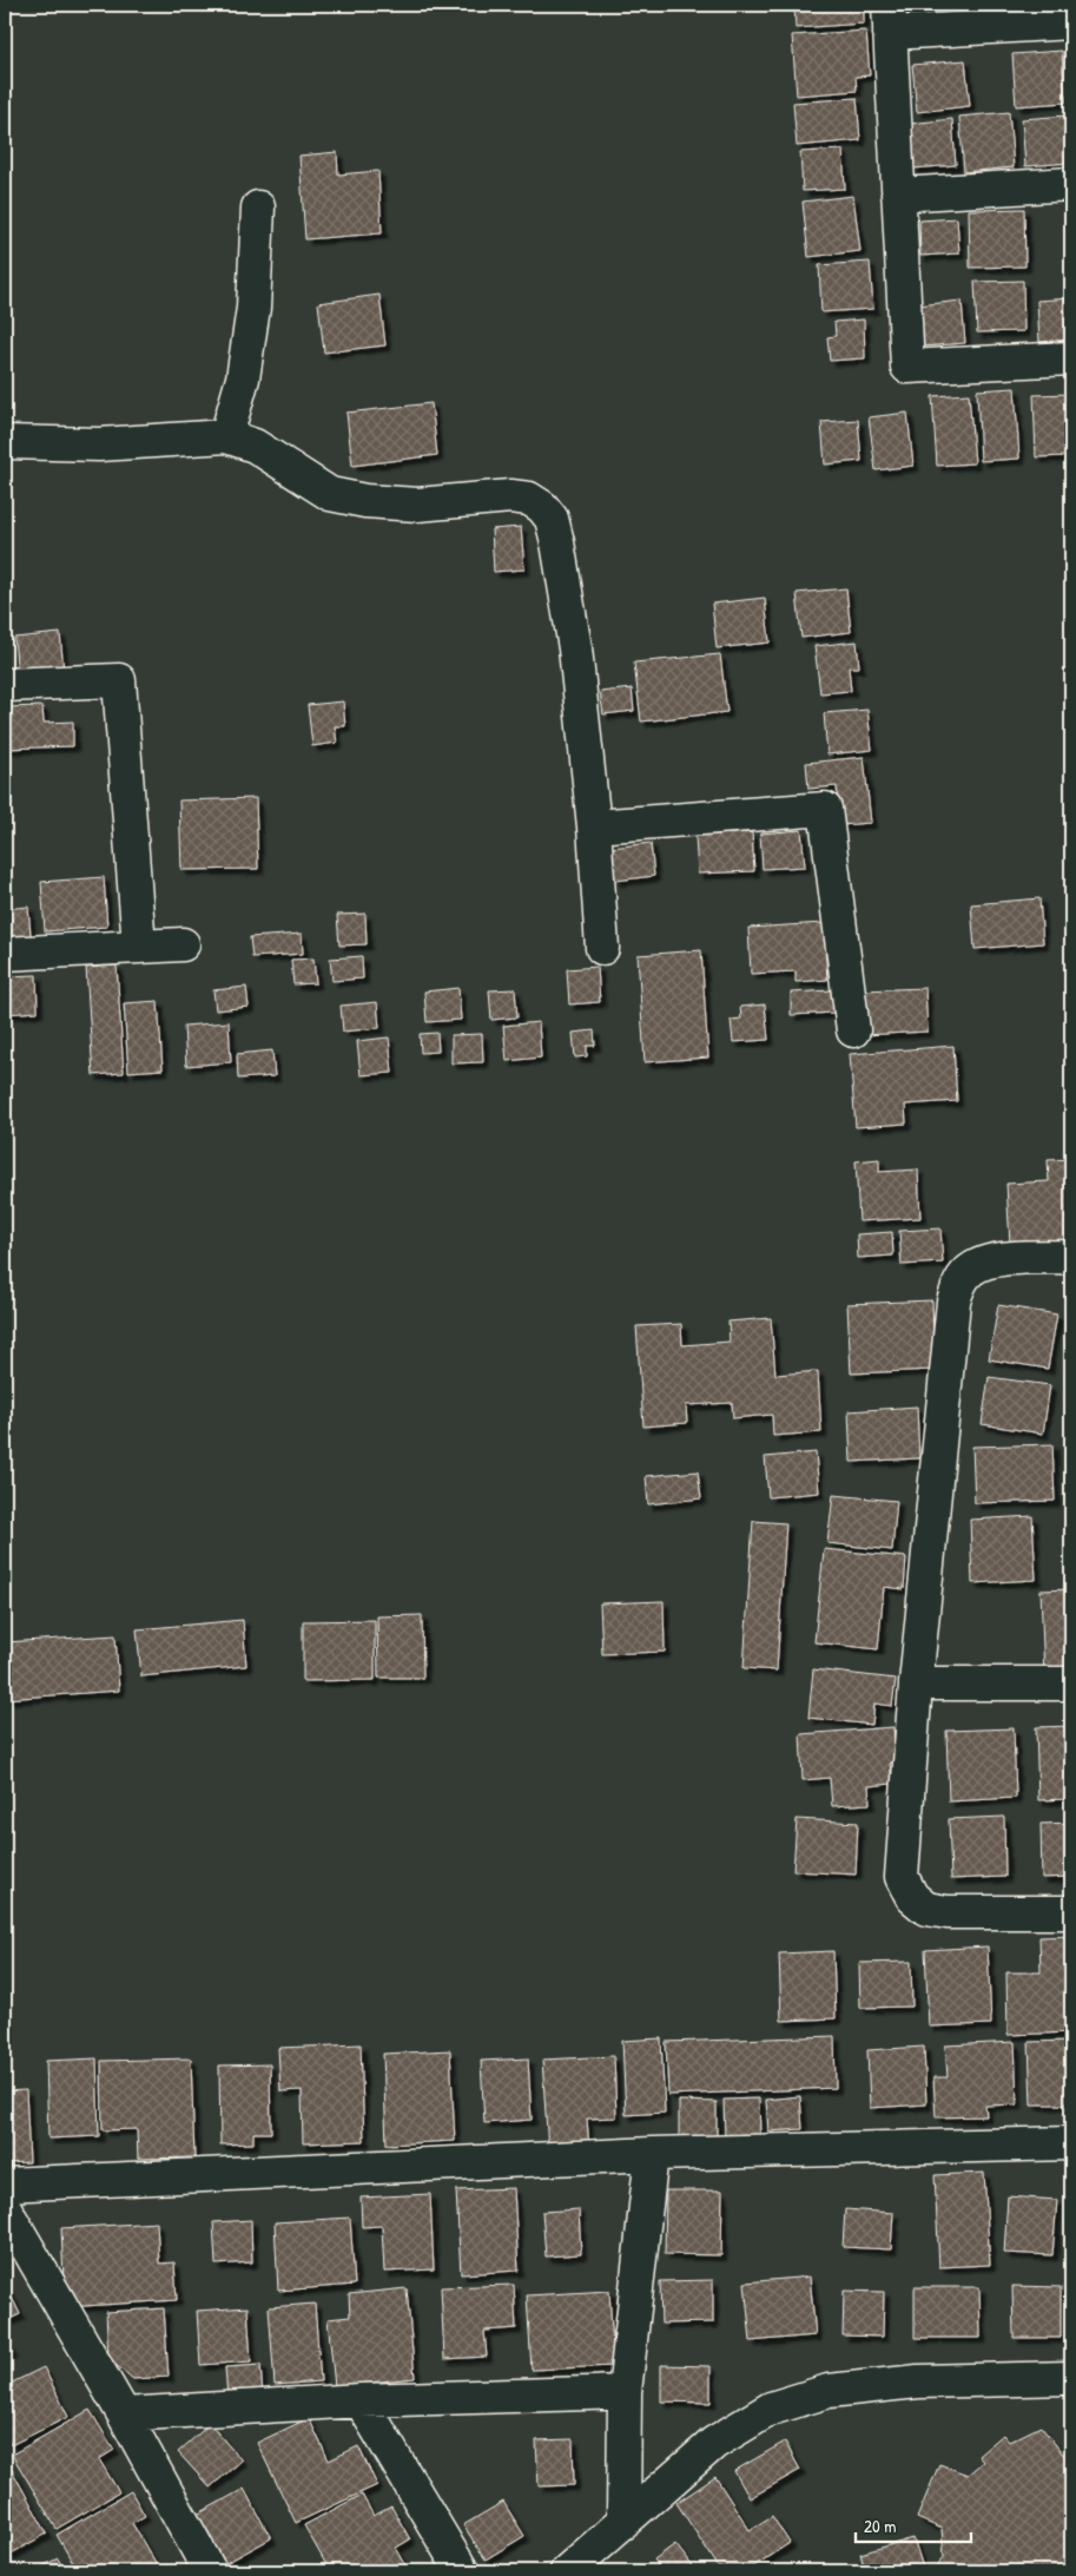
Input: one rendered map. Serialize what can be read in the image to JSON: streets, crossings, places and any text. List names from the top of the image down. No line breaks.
{"scale_bar":"20 m"}
